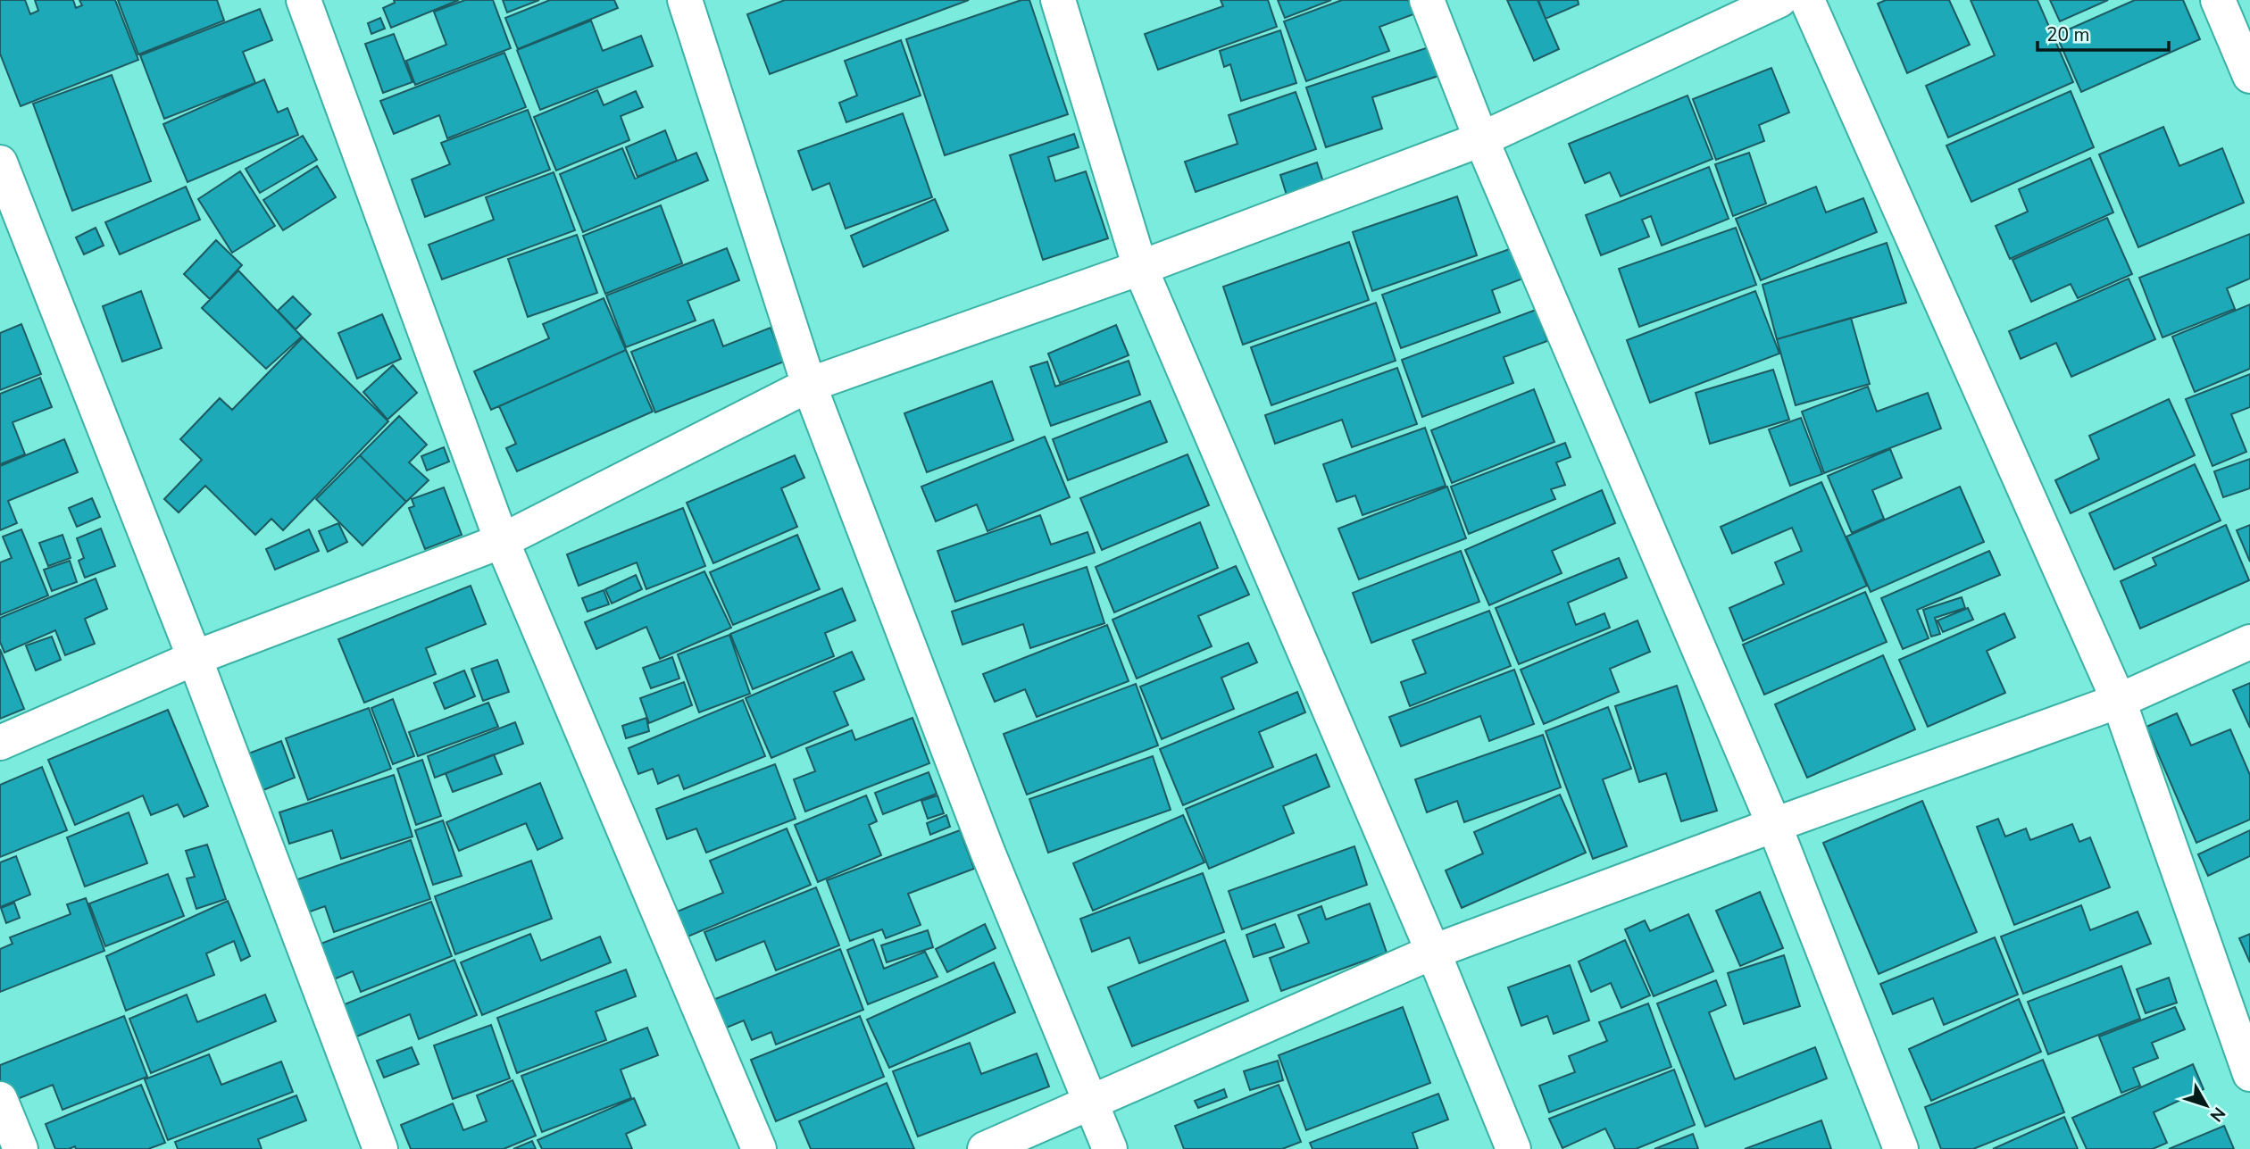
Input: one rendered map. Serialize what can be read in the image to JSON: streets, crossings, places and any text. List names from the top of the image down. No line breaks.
{"scale_bar":"20 m","north":"bottom right"}
